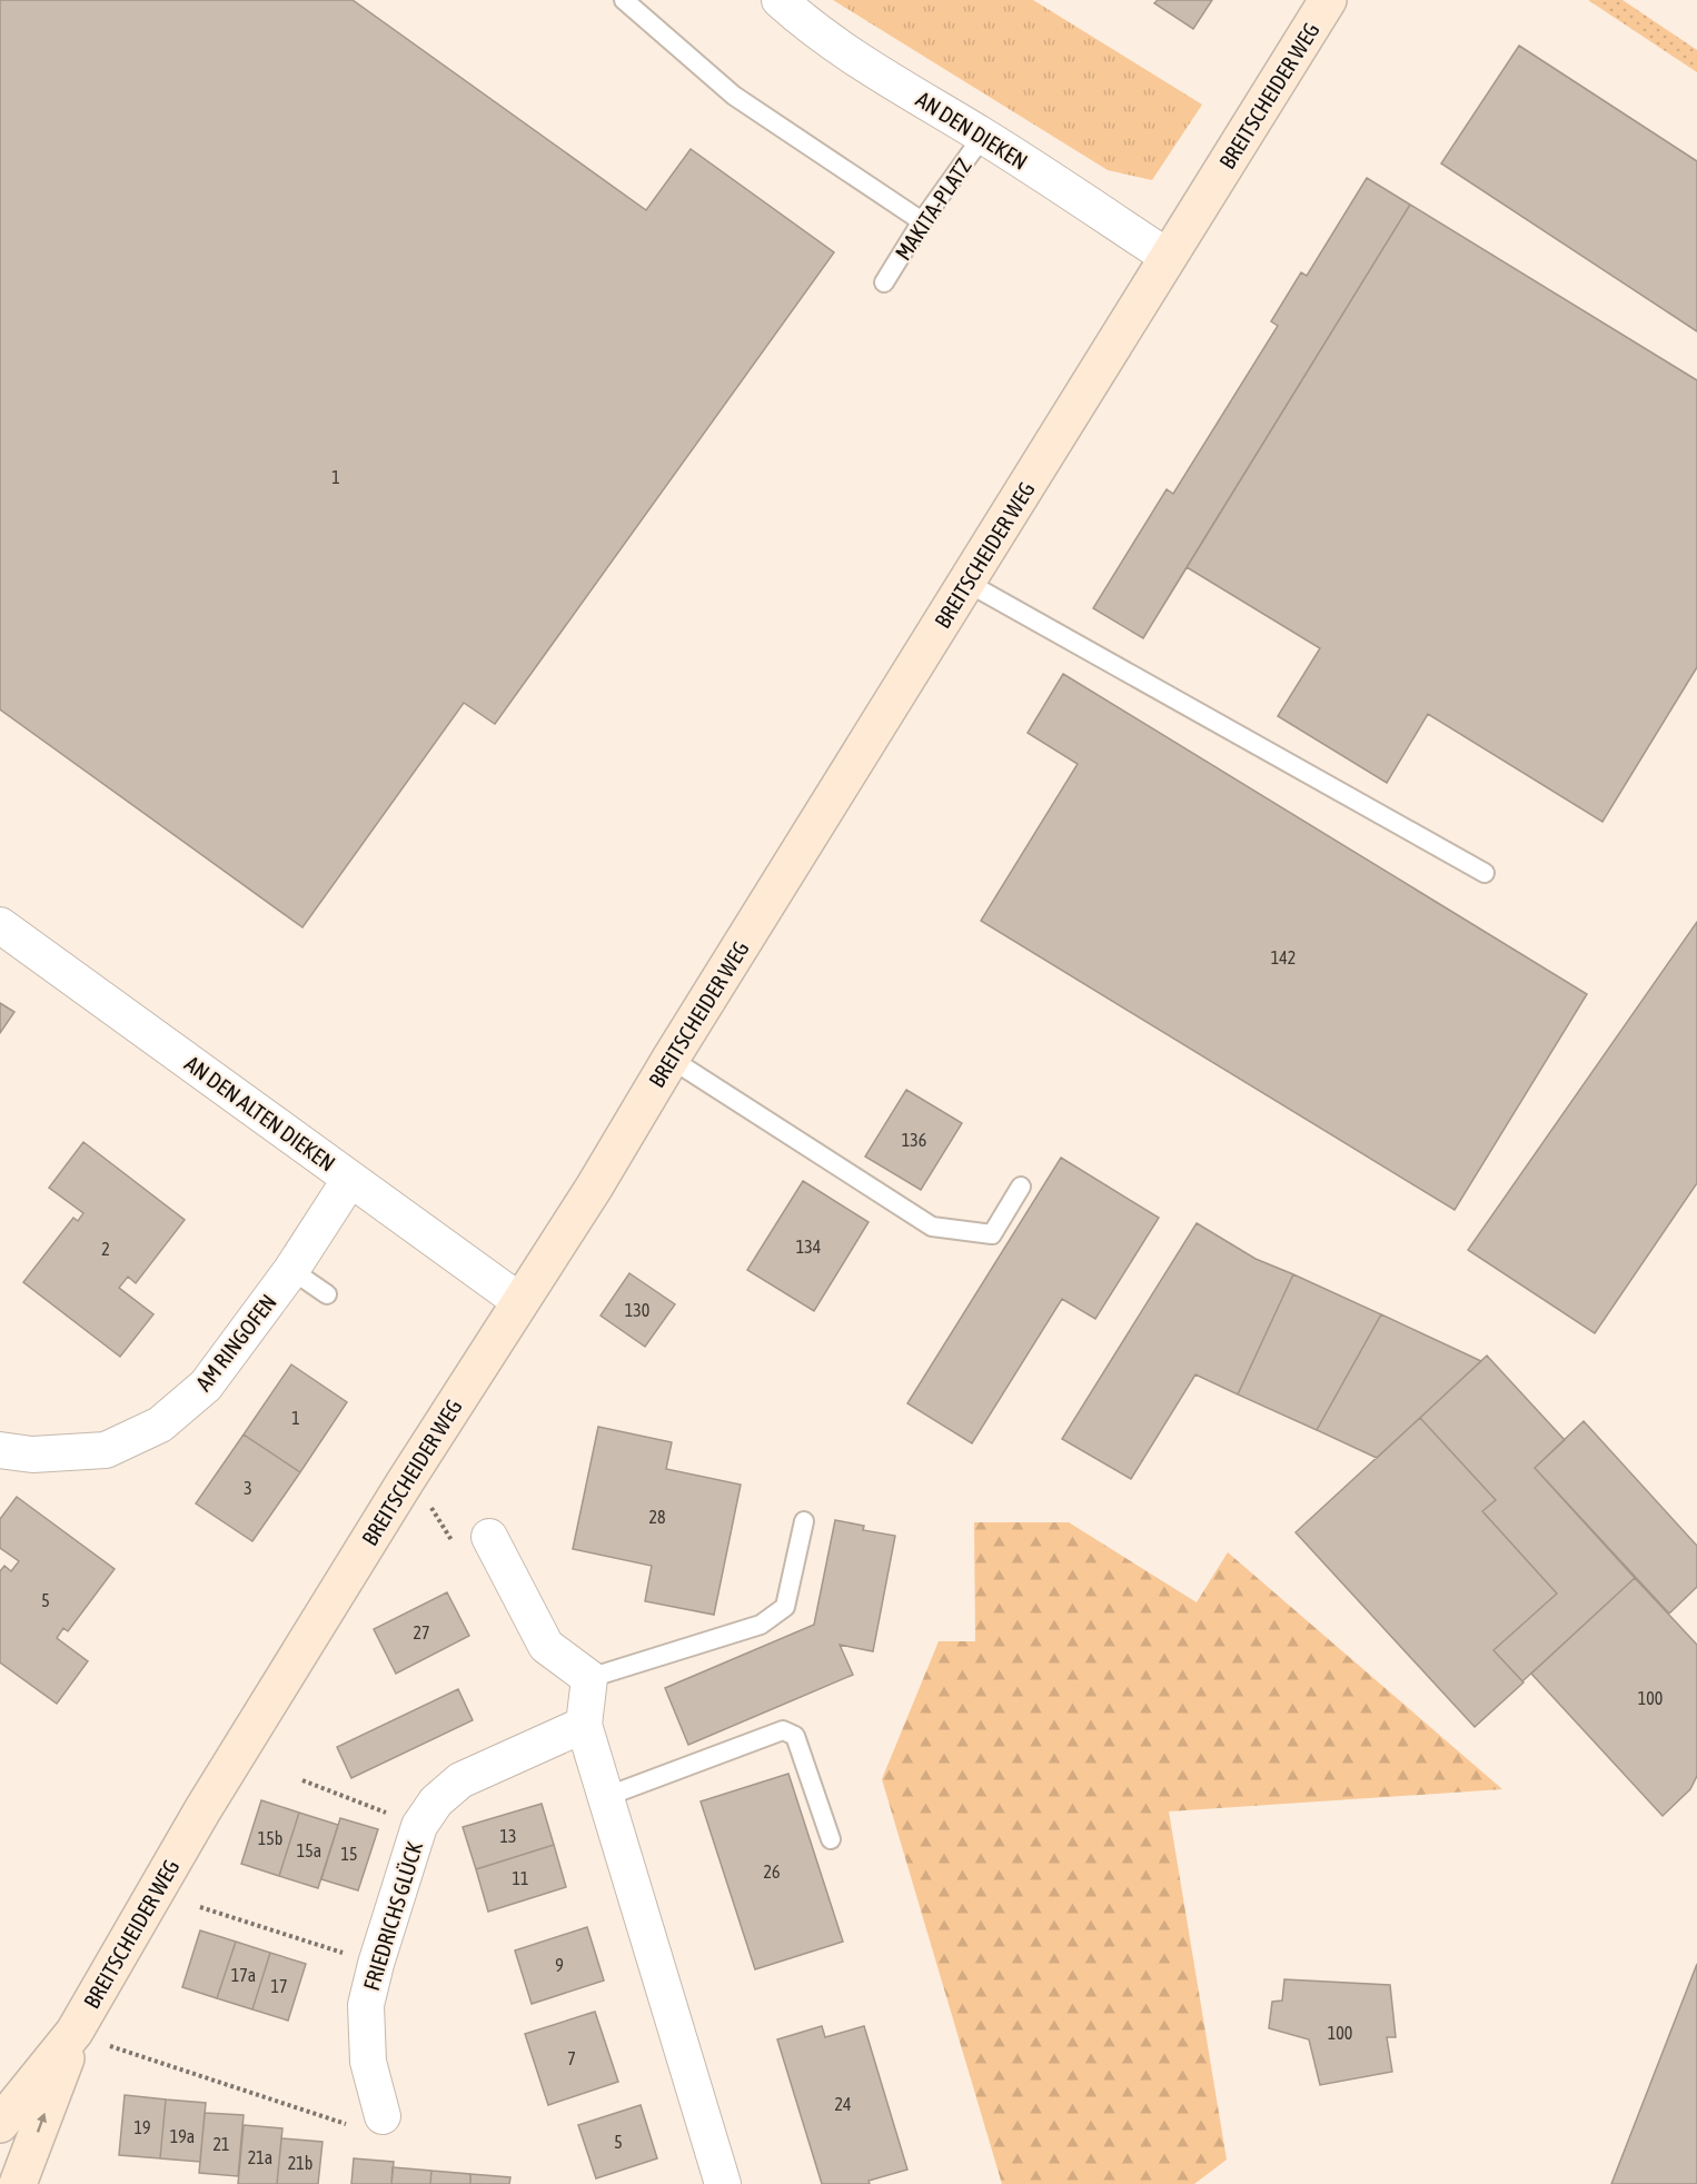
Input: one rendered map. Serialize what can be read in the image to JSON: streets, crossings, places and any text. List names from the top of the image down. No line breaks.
{"streets":{"main road":["BREITSCHEIDER WEG"],"street":["AN DEN DIEKEN","AN DEN ALTEN DIEKEN","AM RINGOFEN","FRIEDRICHS GLÜCK"],"lane":["MAKITA-PLATZ"]},"crossings":[["BREITSCHEIDER WEG","AN DEN DIEKEN"],["BREITSCHEIDER WEG","AN DEN ALTEN DIEKEN"],["AN DEN DIEKEN","MAKITA-PLATZ"],["AN DEN ALTEN DIEKEN","AM RINGOFEN"]],"house_numbers":["1","142","136","134","2","130","1","3","28","5","27","100","13","15b","15a","15","26","11","9","17a","17","100","7","24","19","19a","5","21","21a","21b"]}
